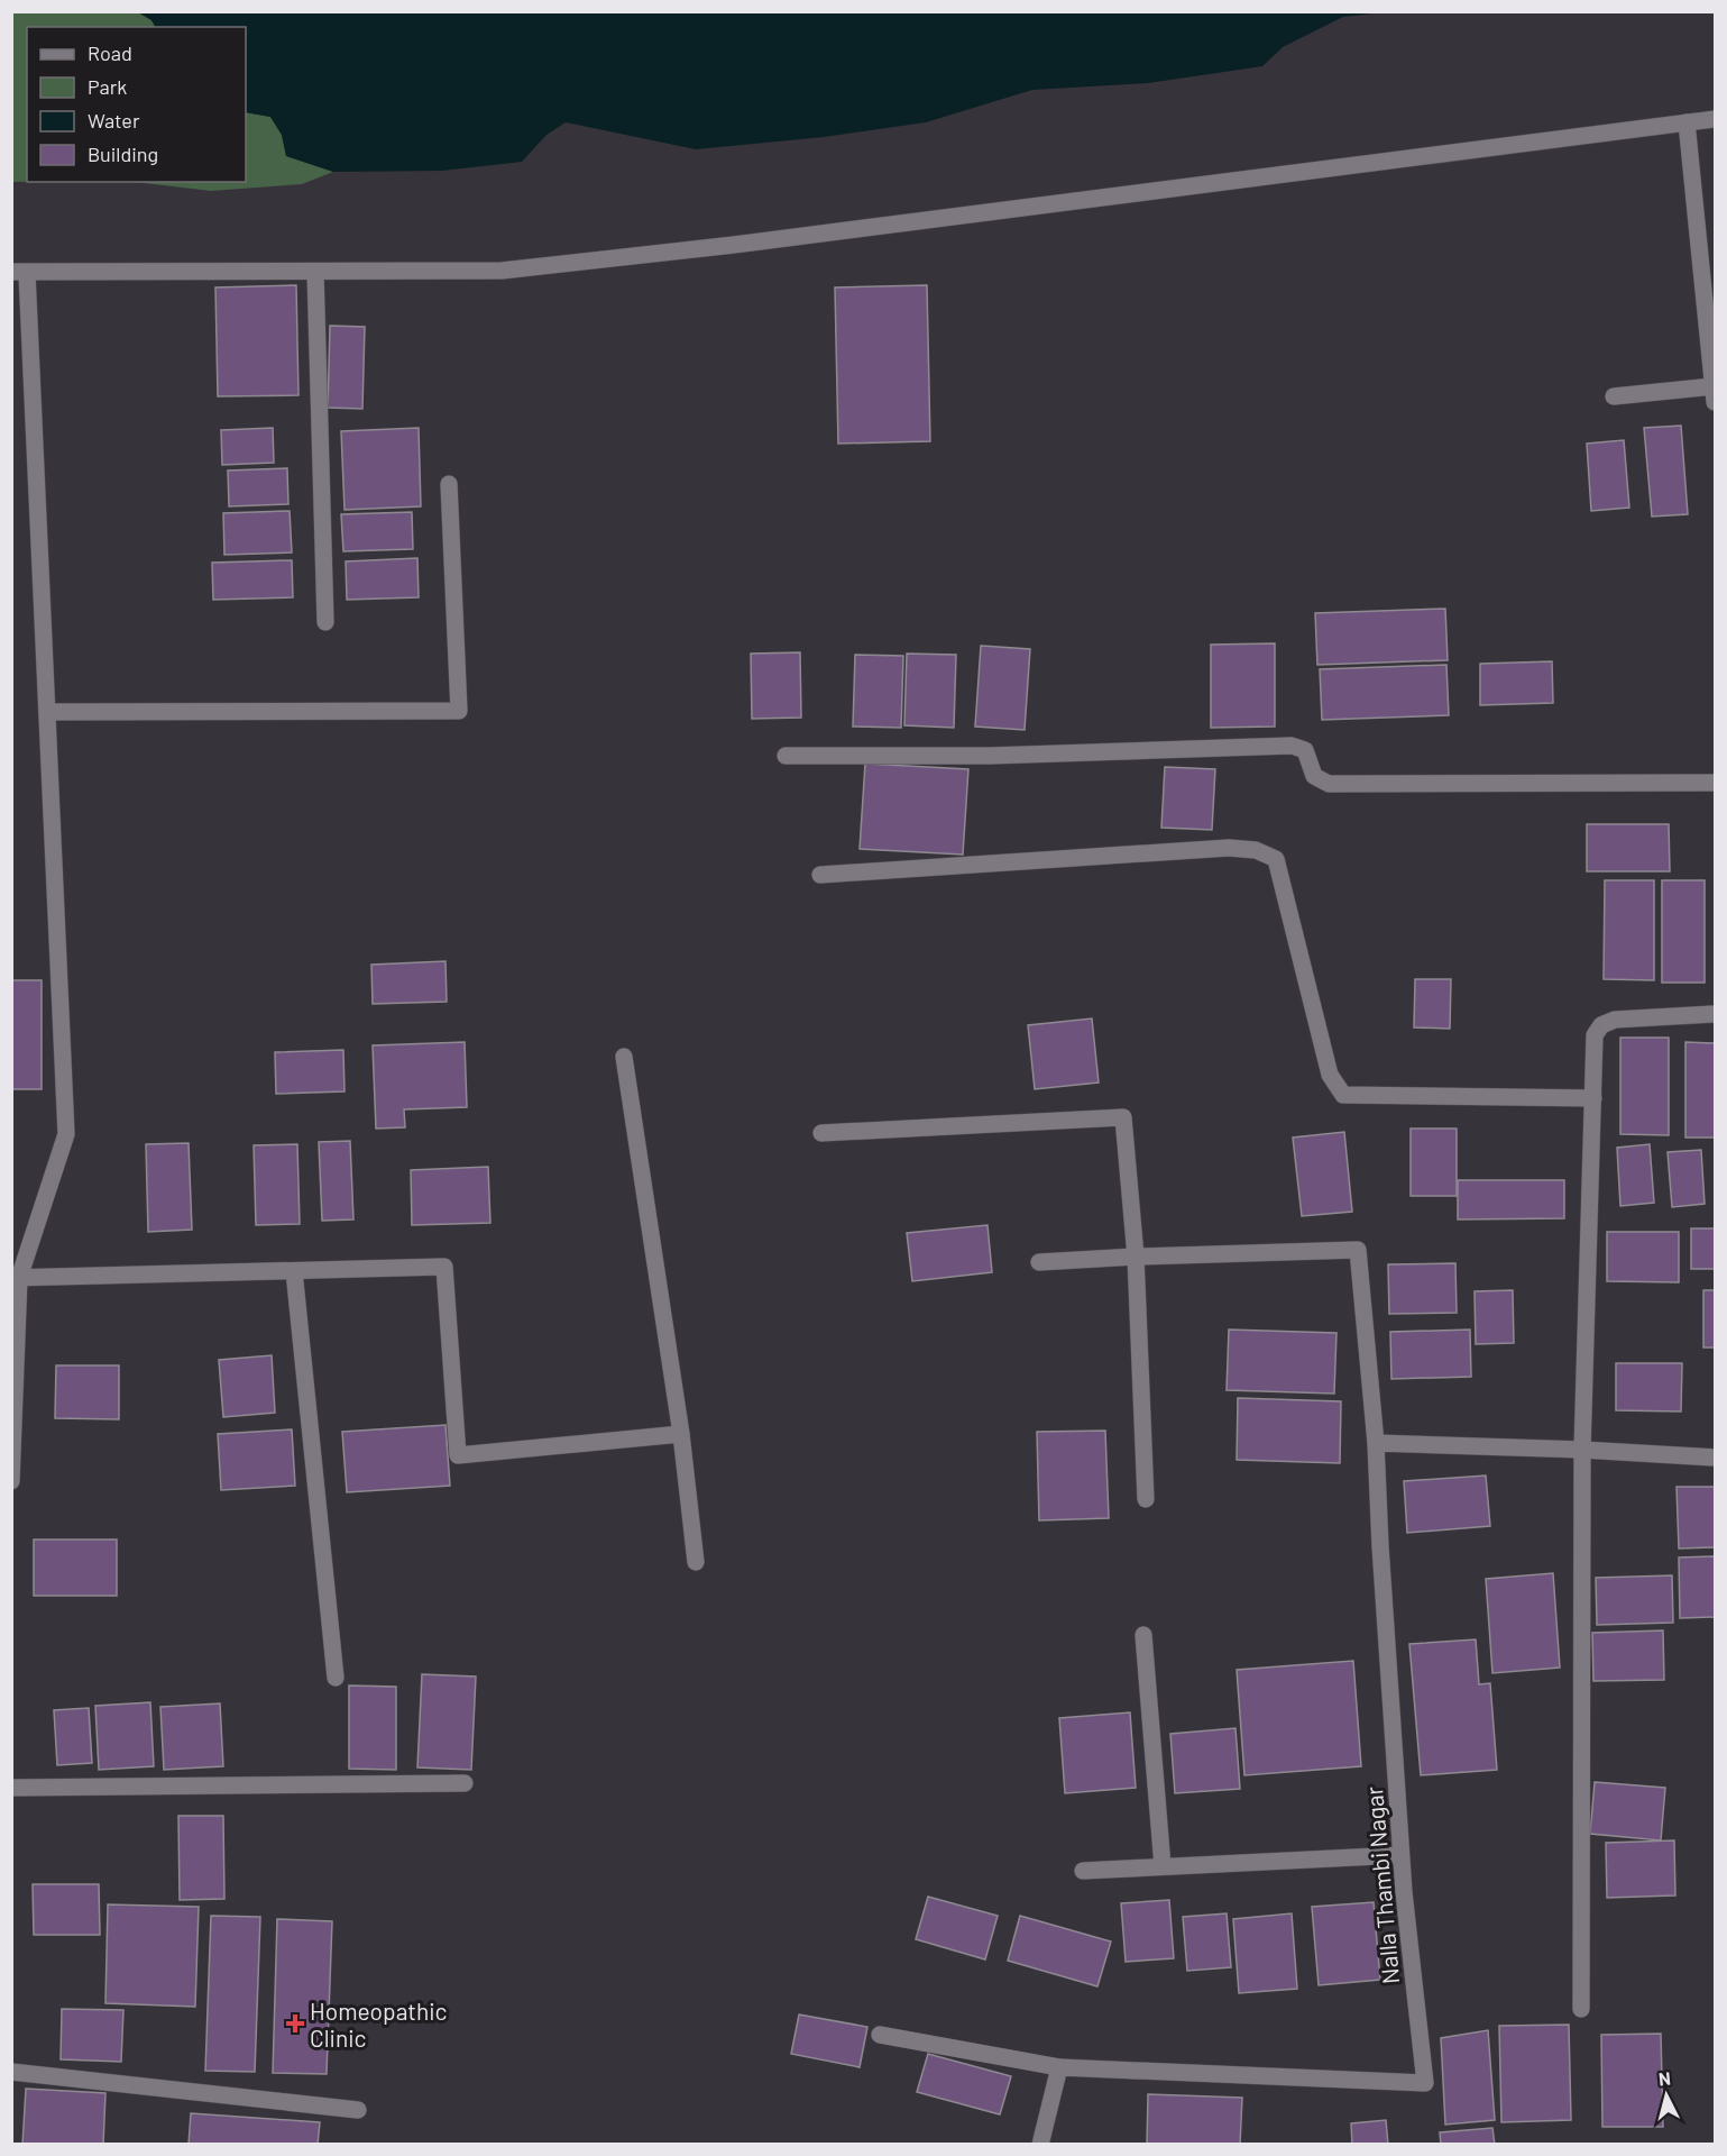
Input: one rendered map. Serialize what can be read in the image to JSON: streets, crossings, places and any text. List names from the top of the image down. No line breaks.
{"streets":{"street":["Nalla Thambi Nagar"]},"places":{"health":["Homeopathic Clinic"]},"legend":["Road","Park","Water","Building"],"north":"top"}
